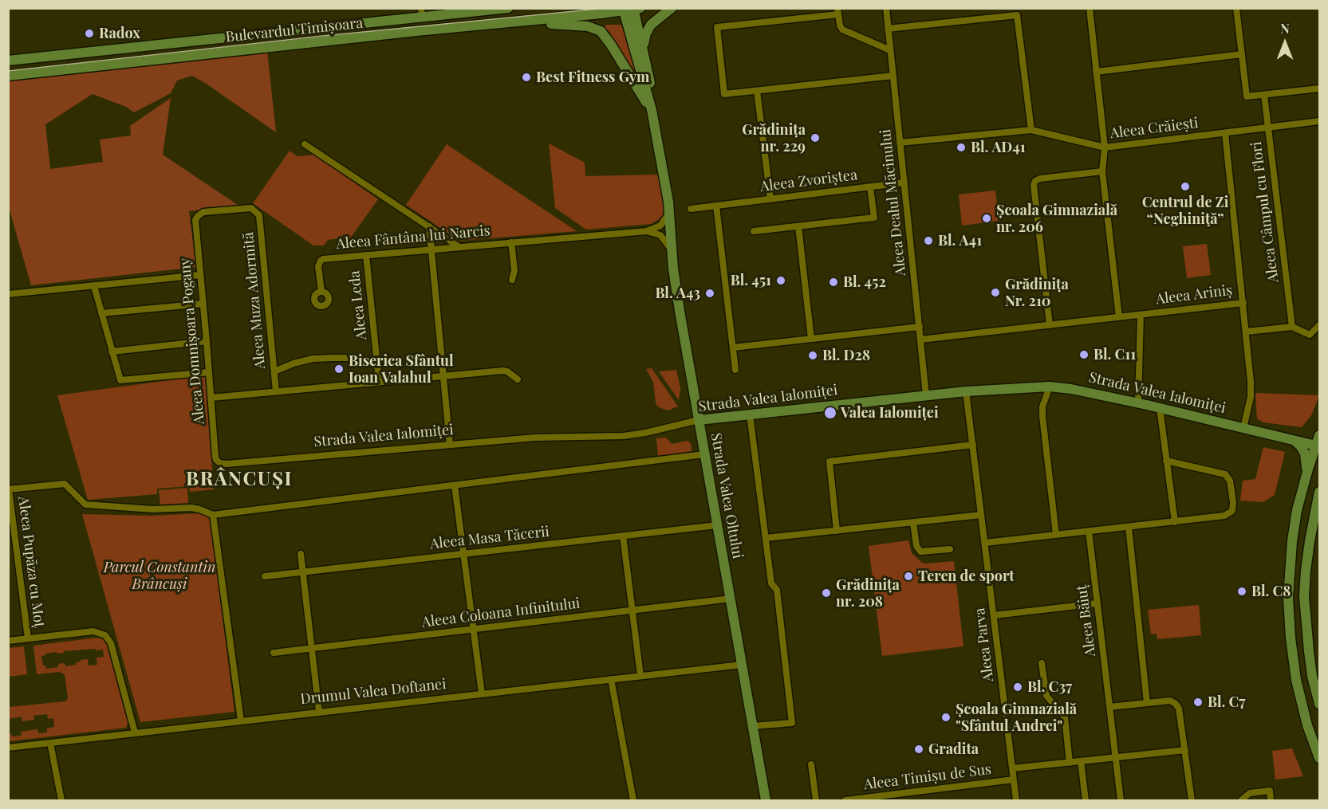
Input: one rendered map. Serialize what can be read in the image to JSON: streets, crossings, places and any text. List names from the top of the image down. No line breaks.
{"streets":{"main road":["Bulevardul Timișoara","Strada Valea Ialomiței","Strada Valea Oltului"],"street":["Aleea Crăiești","Aleea Zvoriștea","Aleea Dealul Măcinului","Aleea Câmpul cu Flori","Aleea Fântâna lui Narcis","Aleea Ariniș","Aleea Muza Adormită","Aleea Leda","Aleea Domnișoara Pogany","Aleea Masa Tăcerii","Aleea Pupăza cu Moț","Aleea Coloana Infinitului","Aleea Băiuț","Aleea Parva","Drumul Valea Doftanei","Aleea Timișu de Sus"]},"crossings":[["Bulevardul Timișoara","Strada Valea Oltului"],["Aleea Crăiești","Aleea Dealul Măcinului"],["Aleea Crăiești","Aleea Câmpul cu Flori"],["Aleea Zvoriștea","Aleea Dealul Măcinului"],["Aleea Dealul Măcinului","Aleea Ariniș"],["Aleea Dealul Măcinului","Strada Valea Ialomiței"],["Aleea Fântâna lui Narcis","Aleea Leda"],["Aleea Ariniș","Strada Valea Ialomiței"],["Aleea Muza Adormită","Aleea Domnișoara Pogany"],["Aleea Domnișoara Pogany","Strada Valea Ialomiței"],["Strada Valea Ialomiței","Strada Valea Oltului"],["Strada Valea Ialomiței","Aleea Parva"],["Strada Valea Oltului","Aleea Masa Tăcerii"],["Strada Valea Oltului","Aleea Coloana Infinitului"],["Strada Valea Oltului","Drumul Valea Doftanei"],["Aleea Parva","Aleea Timișu de Sus"]],"districts":["BRÂNCUȘI"],"parks":["Parcul Constantin Brâncuși"],"places":["Radox","Best Fitness Gym","Grădinița nr. 229","Bl. AD41","Centrul de Zi “Neghiniţă”","Școala Gimnazială nr. 206","Bl. A41","Bl. 451","Bl. 452","Grădinița Nr. 210","Bl. A43","Bl. C11","Bl. D28","Biserica Sfântul Ioan Valahul","Valea Ialomiței","Teren de sport","Bl. C8","Grădinița nr. 208","Bl. C37","Bl. C7","Școala Gimnazială \"Sfântul Andrei\"","Gradita"],"north":"top"}
